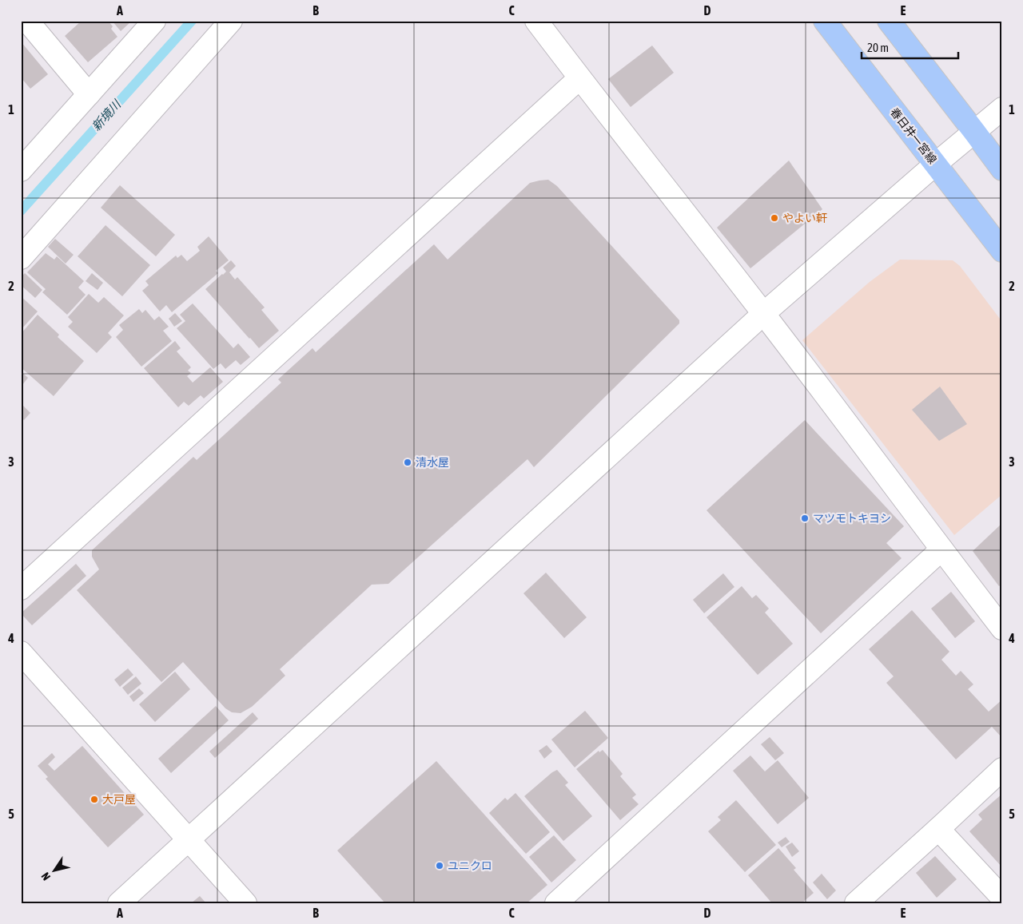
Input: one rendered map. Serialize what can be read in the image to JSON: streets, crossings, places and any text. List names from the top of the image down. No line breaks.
{"streets":{"main road":["春日井一宮線"]},"water":["新境川"],"places":["やよい軒","清水屋","マツモトキヨシ","大戸屋","ユニクロ"],"scale_bar":"20 m","north":"bottom left","grid":{"columns":["A","B","C","D","E"],"rows":["1","2","3","4","5"]}}
